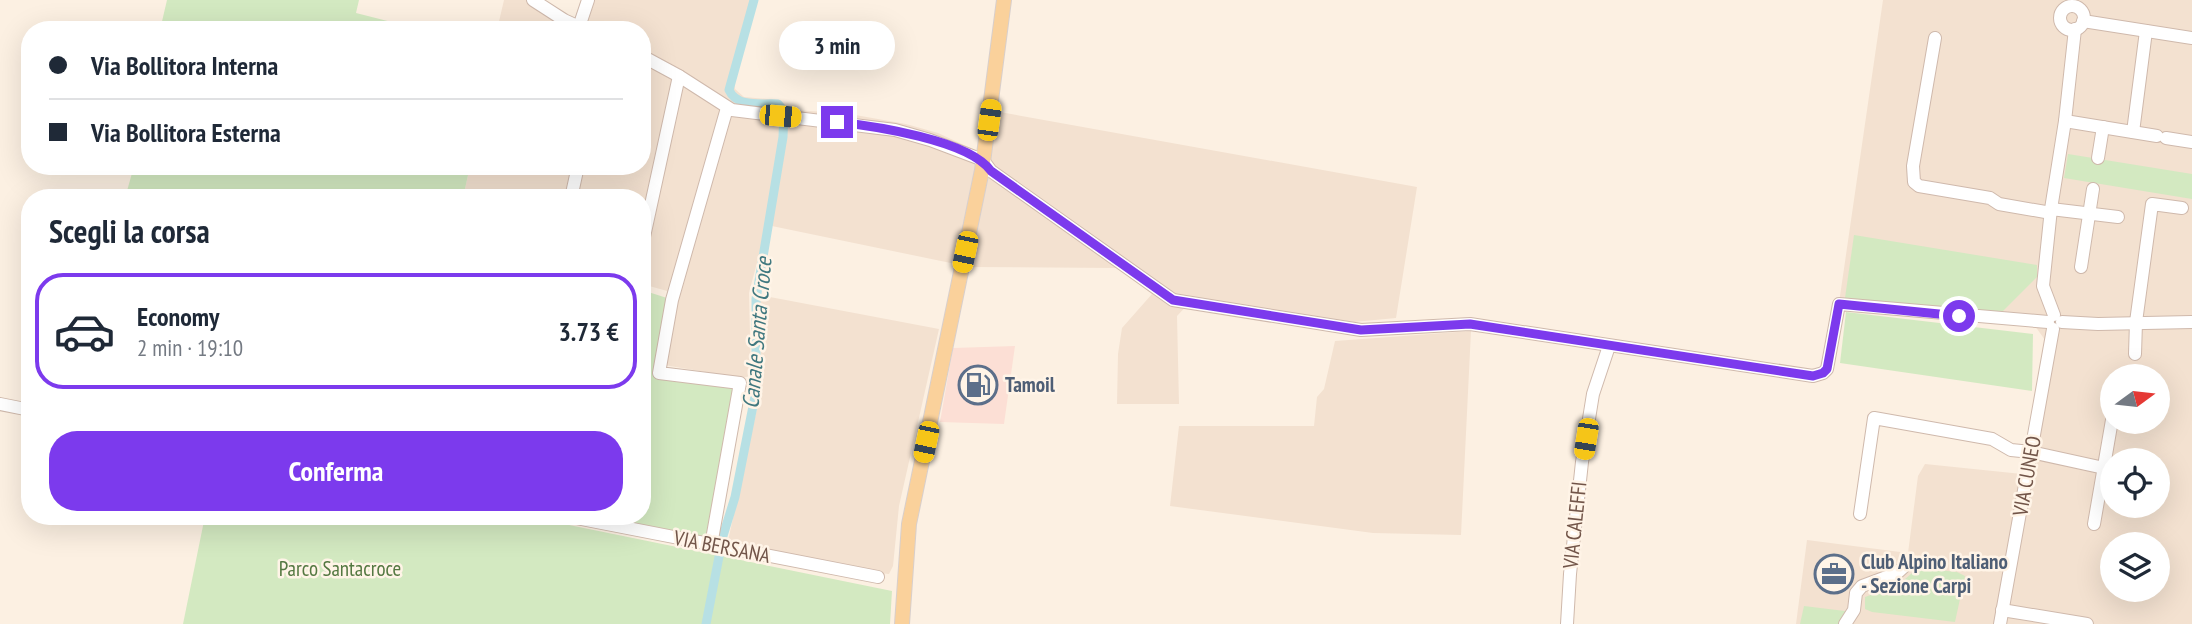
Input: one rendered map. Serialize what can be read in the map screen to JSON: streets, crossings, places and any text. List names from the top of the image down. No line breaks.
{"streets":{"street":["VIA CUNEO","VIA CALEFFI","VIA BERSANA"]},"water":["Canale Santa Croce"],"parks":["Parco Santacroce"],"places":{"fuel station":["Tamoil"],"office":["Club Alpino Italiano - Sezione Carpi"]},"north":"right","page":{"bubble":"3 min","banner":["Via Bollitora Interna","Via Bollitora Esterna"],"heading":"Scegli la corsa","list":[{"name":"Economy","note":"2 min · 19:10","value":"3.73 €"}],"buttons":"Conferma"}}
